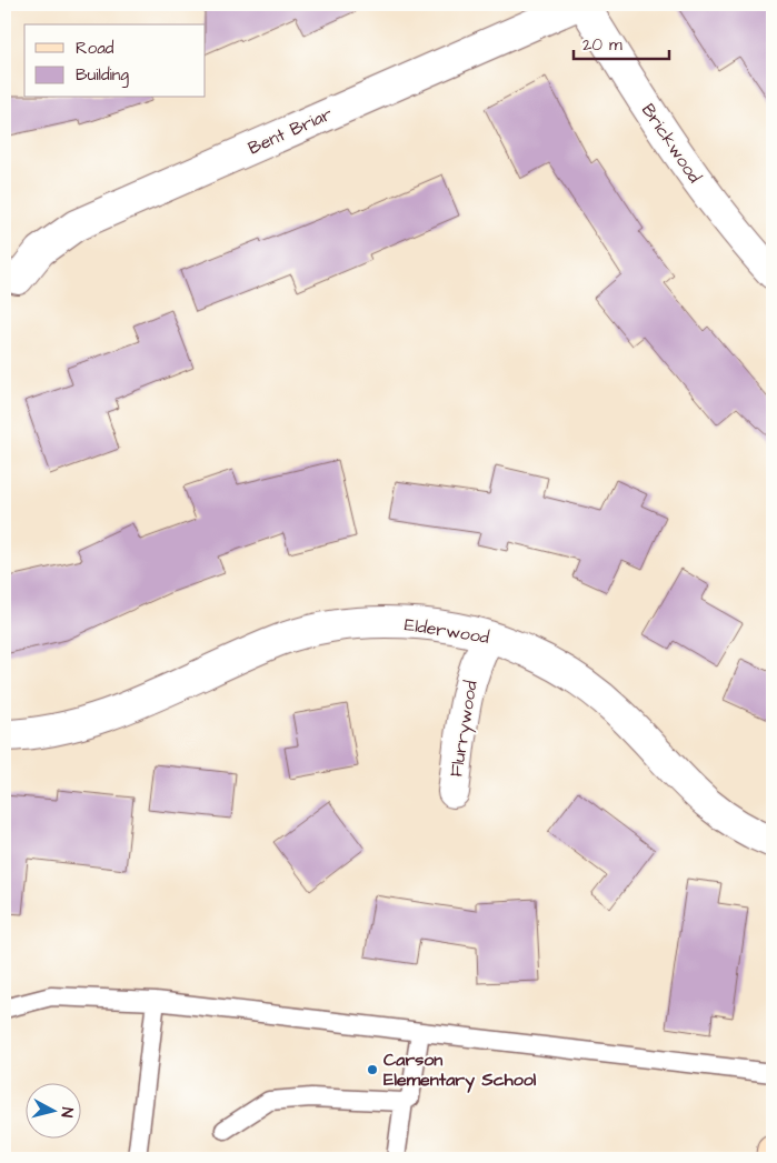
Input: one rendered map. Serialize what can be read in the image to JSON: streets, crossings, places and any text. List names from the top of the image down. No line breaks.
{"streets":{"street":["Bent Briar","Brickwood","Elderwood","Flurrywood"]},"crossings":[["Elderwood","Flurrywood"]],"places":["Carson Elementary School"],"legend":["Road","Building"],"scale_bar":"20 m","north":"right"}
